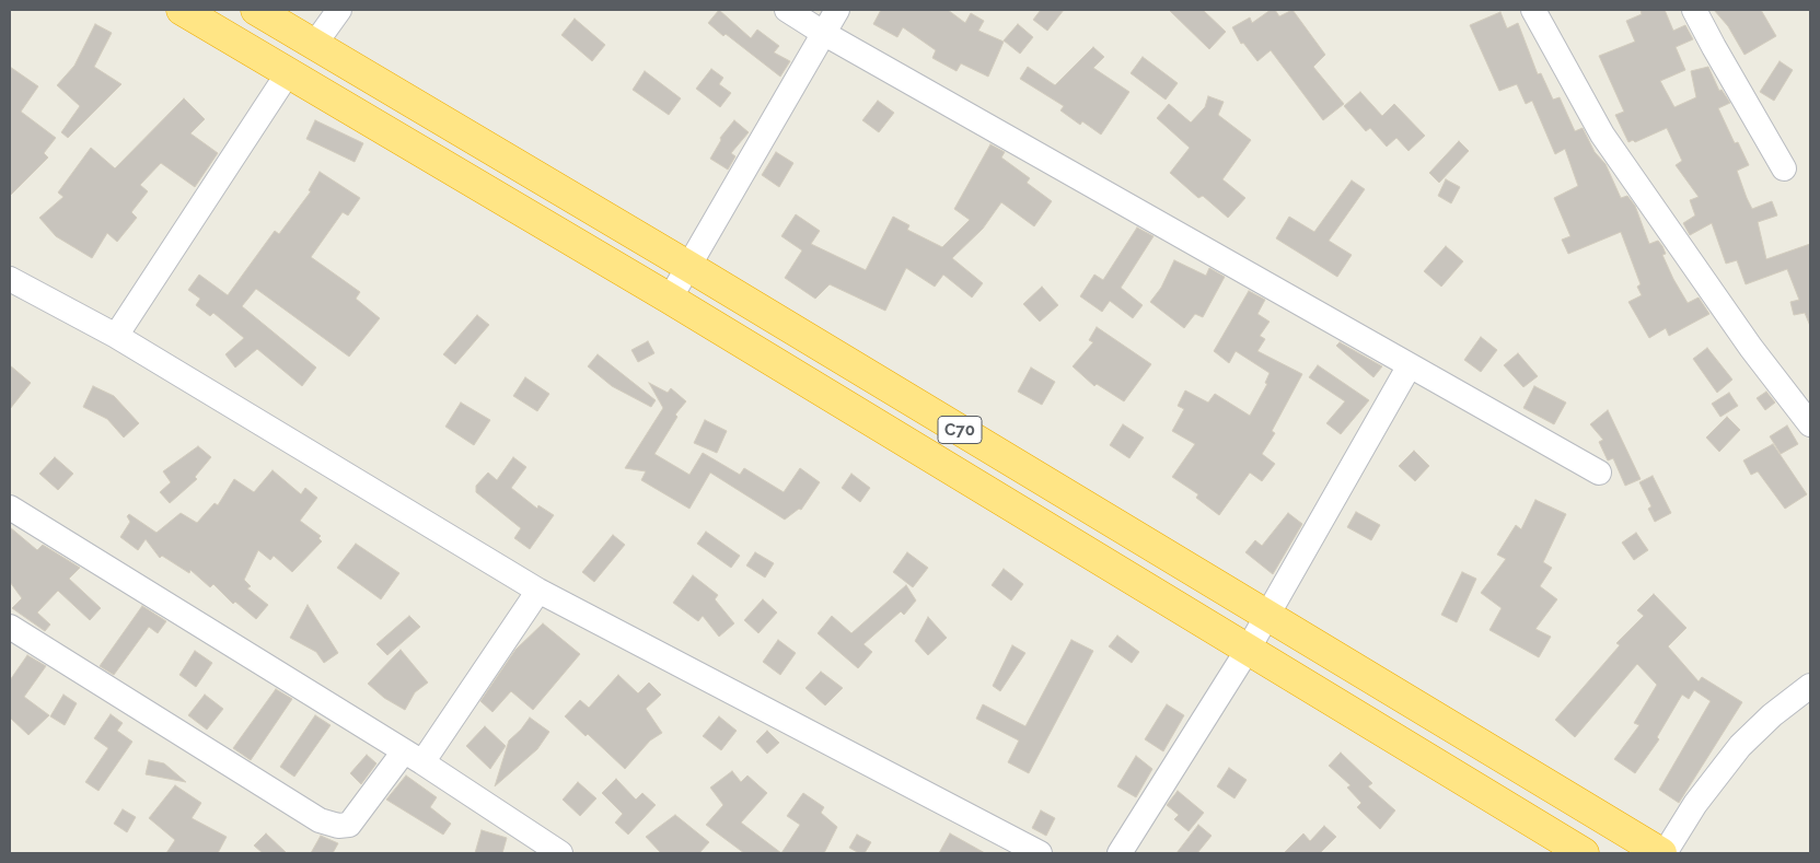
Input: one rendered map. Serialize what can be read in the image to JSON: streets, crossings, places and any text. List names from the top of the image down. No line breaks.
{"streets":{"highway":["C70"]}}
